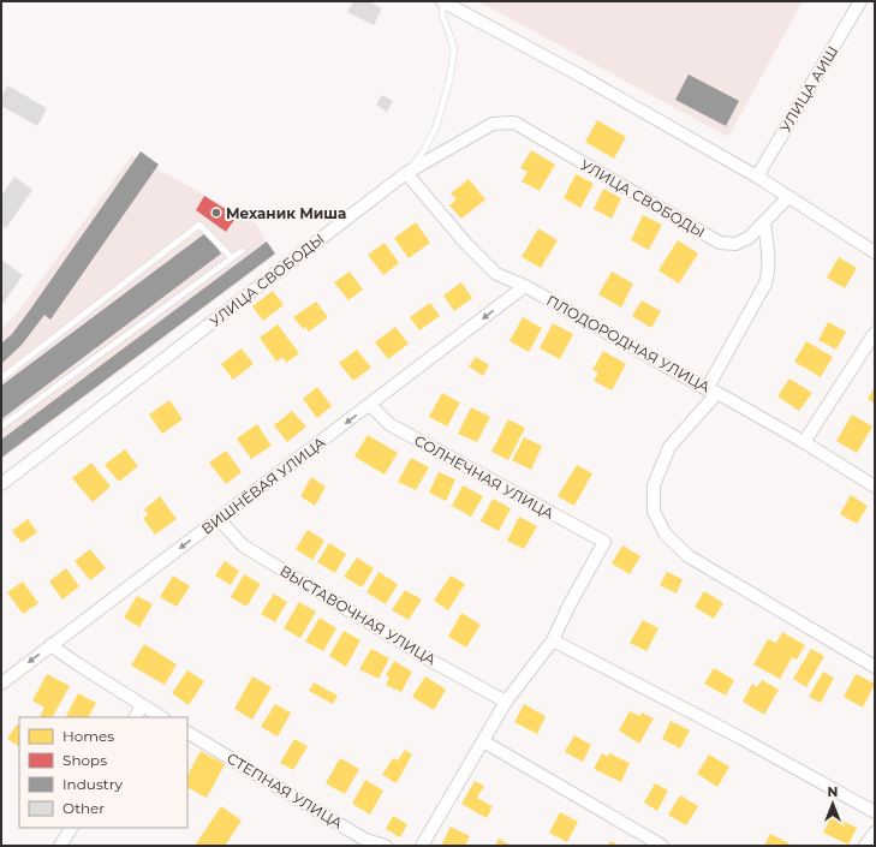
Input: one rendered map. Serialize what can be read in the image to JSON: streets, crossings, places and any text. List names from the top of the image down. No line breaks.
{"streets":{"street":["УЛИЦА АИШ","УЛИЦА СВОБОДЫ","ПЛОДОРОДНАЯ УЛИЦА","СОЛНЕЧНАЯ УЛИЦА","ВИШНЁВАЯ УЛИЦА","ВЫСТАВОЧНАЯ УЛИЦА","СТЕПНАЯ УЛИЦА"]},"crossings":[["УЛИЦА СВОБОДЫ","ПЛОДОРОДНАЯ УЛИЦА"],["ПЛОДОРОДНАЯ УЛИЦА","ВИШНЁВАЯ УЛИЦА"],["СОЛНЕЧНАЯ УЛИЦА","ВИШНЁВАЯ УЛИЦА"],["ВИШНЁВАЯ УЛИЦА","ВЫСТАВОЧНАЯ УЛИЦА"]],"one_way":["ВИШНЁВАЯ УЛИЦА"],"places":["Механик Миша"],"legend":["Homes","Shops","Industry","Other"],"north":"top"}
